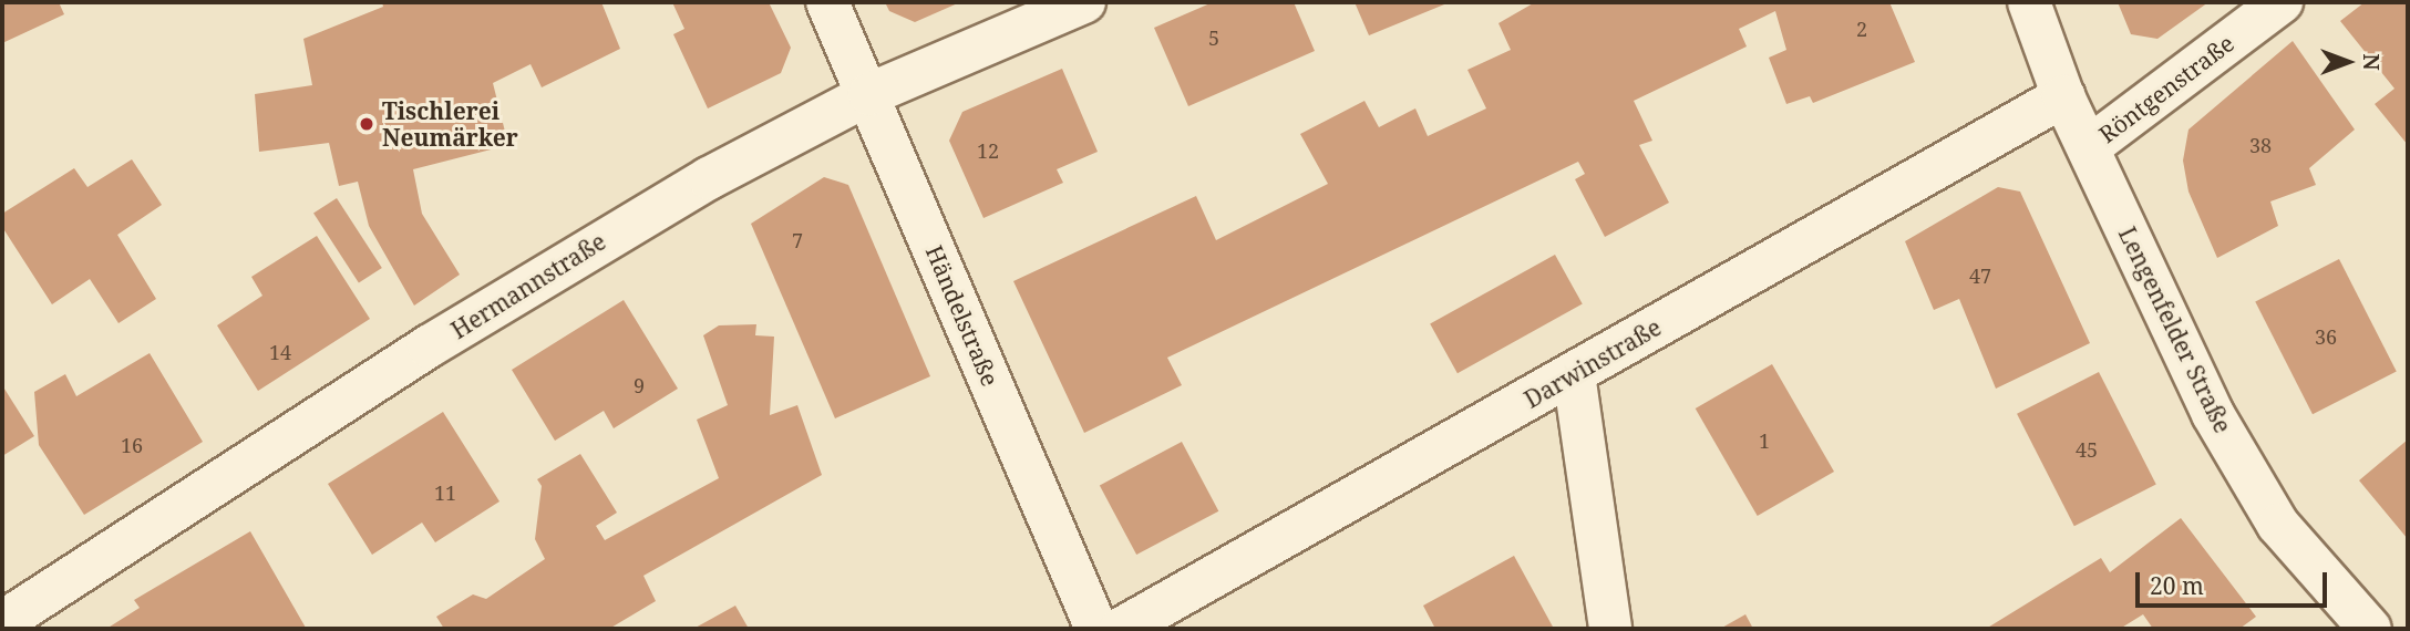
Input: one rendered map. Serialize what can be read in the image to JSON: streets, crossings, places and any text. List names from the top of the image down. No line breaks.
{"streets":{"street":["Röntgenstraße","Hermannstraße","Händelstraße","Lengenfelder Straße","Darwinstraße"]},"crossings":[["Röntgenstraße","Lengenfelder Straße"],["Hermannstraße","Händelstraße"],["Lengenfelder Straße","Darwinstraße"]],"places":["Tischlerei Neumärker"],"house_numbers":["2","5","38","12","7","47","36","14","9","1","16","45","11"],"scale_bar":"20 m","north":"right"}
